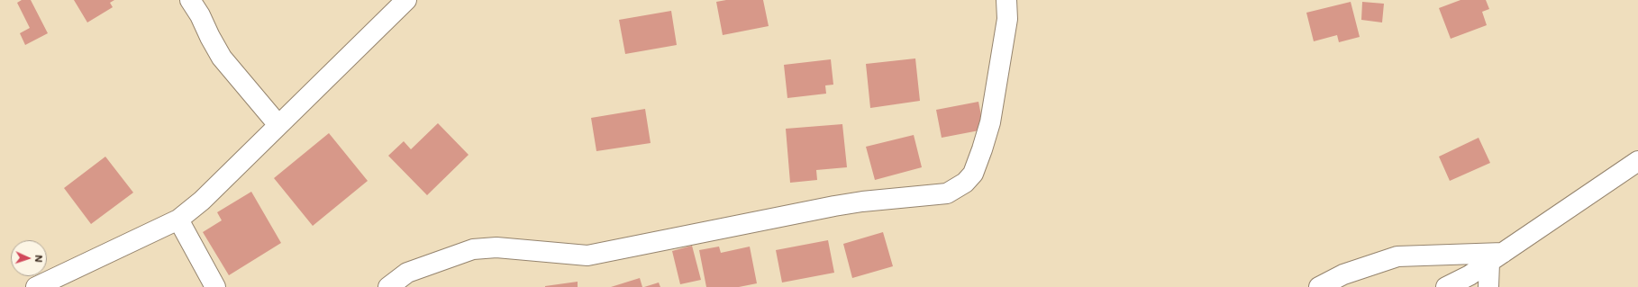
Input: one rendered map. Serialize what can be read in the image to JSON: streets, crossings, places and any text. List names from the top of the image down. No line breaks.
{"north":"right"}
